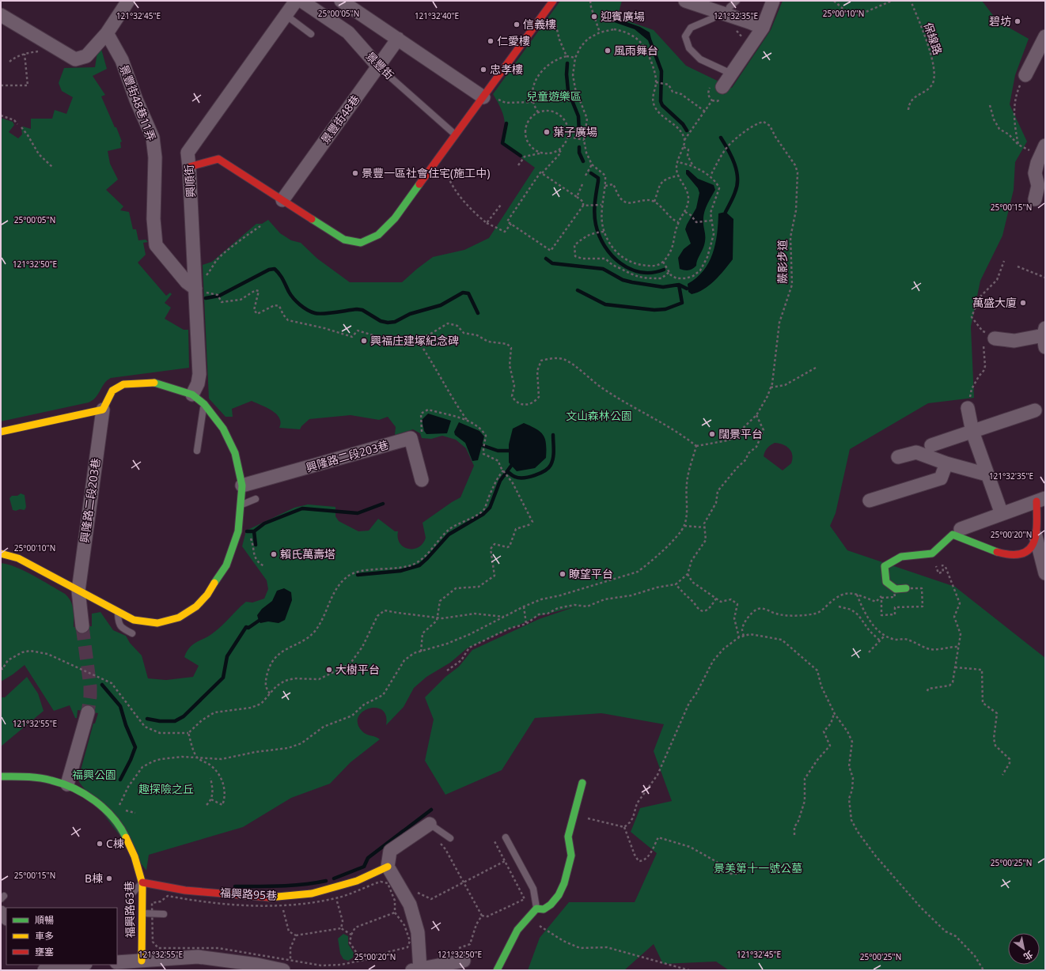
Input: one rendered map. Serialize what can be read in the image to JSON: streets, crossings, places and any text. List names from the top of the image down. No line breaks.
{"streets":{"street":["景豐街","景豐街48巷11弄","景豐街48巷","興順街","興隆路二段203巷","福興路95巷","福興路63巷"],"path":["保線路","蕨影步道"]},"crossings":[["景豐街","景豐街48巷"],["景豐街48巷11弄","興順街"],["興順街","興隆路二段203巷"],["福興路95巷","福興路63巷"]],"parks":["兒童遊樂區","文山森林公園","福興公園","趣探險之丘","景美第十一號公墓"],"places":["迎賓廣場","碧坊","信義樓","仁愛樓","風雨舞台","忠孝樓","葉子廣場","景豐一區社會住宅(施工中)","萬盛大廈","興福庄建塚紀念碑","闊景平台","賴氏萬壽塔","瞭望平台","大樹平台","C棟","B棟"],"legend":["順暢","車多","壅塞"],"north":"bottom right","coordinates":["25°00'05\"N","25°00'10\"N","121°32'45\"E","121°32'40\"E","121°32'35\"E","25°00'15\"N","121°32'50\"E","25°00'20\"N","121°32'55\"E","25°00'25\"N"]}
